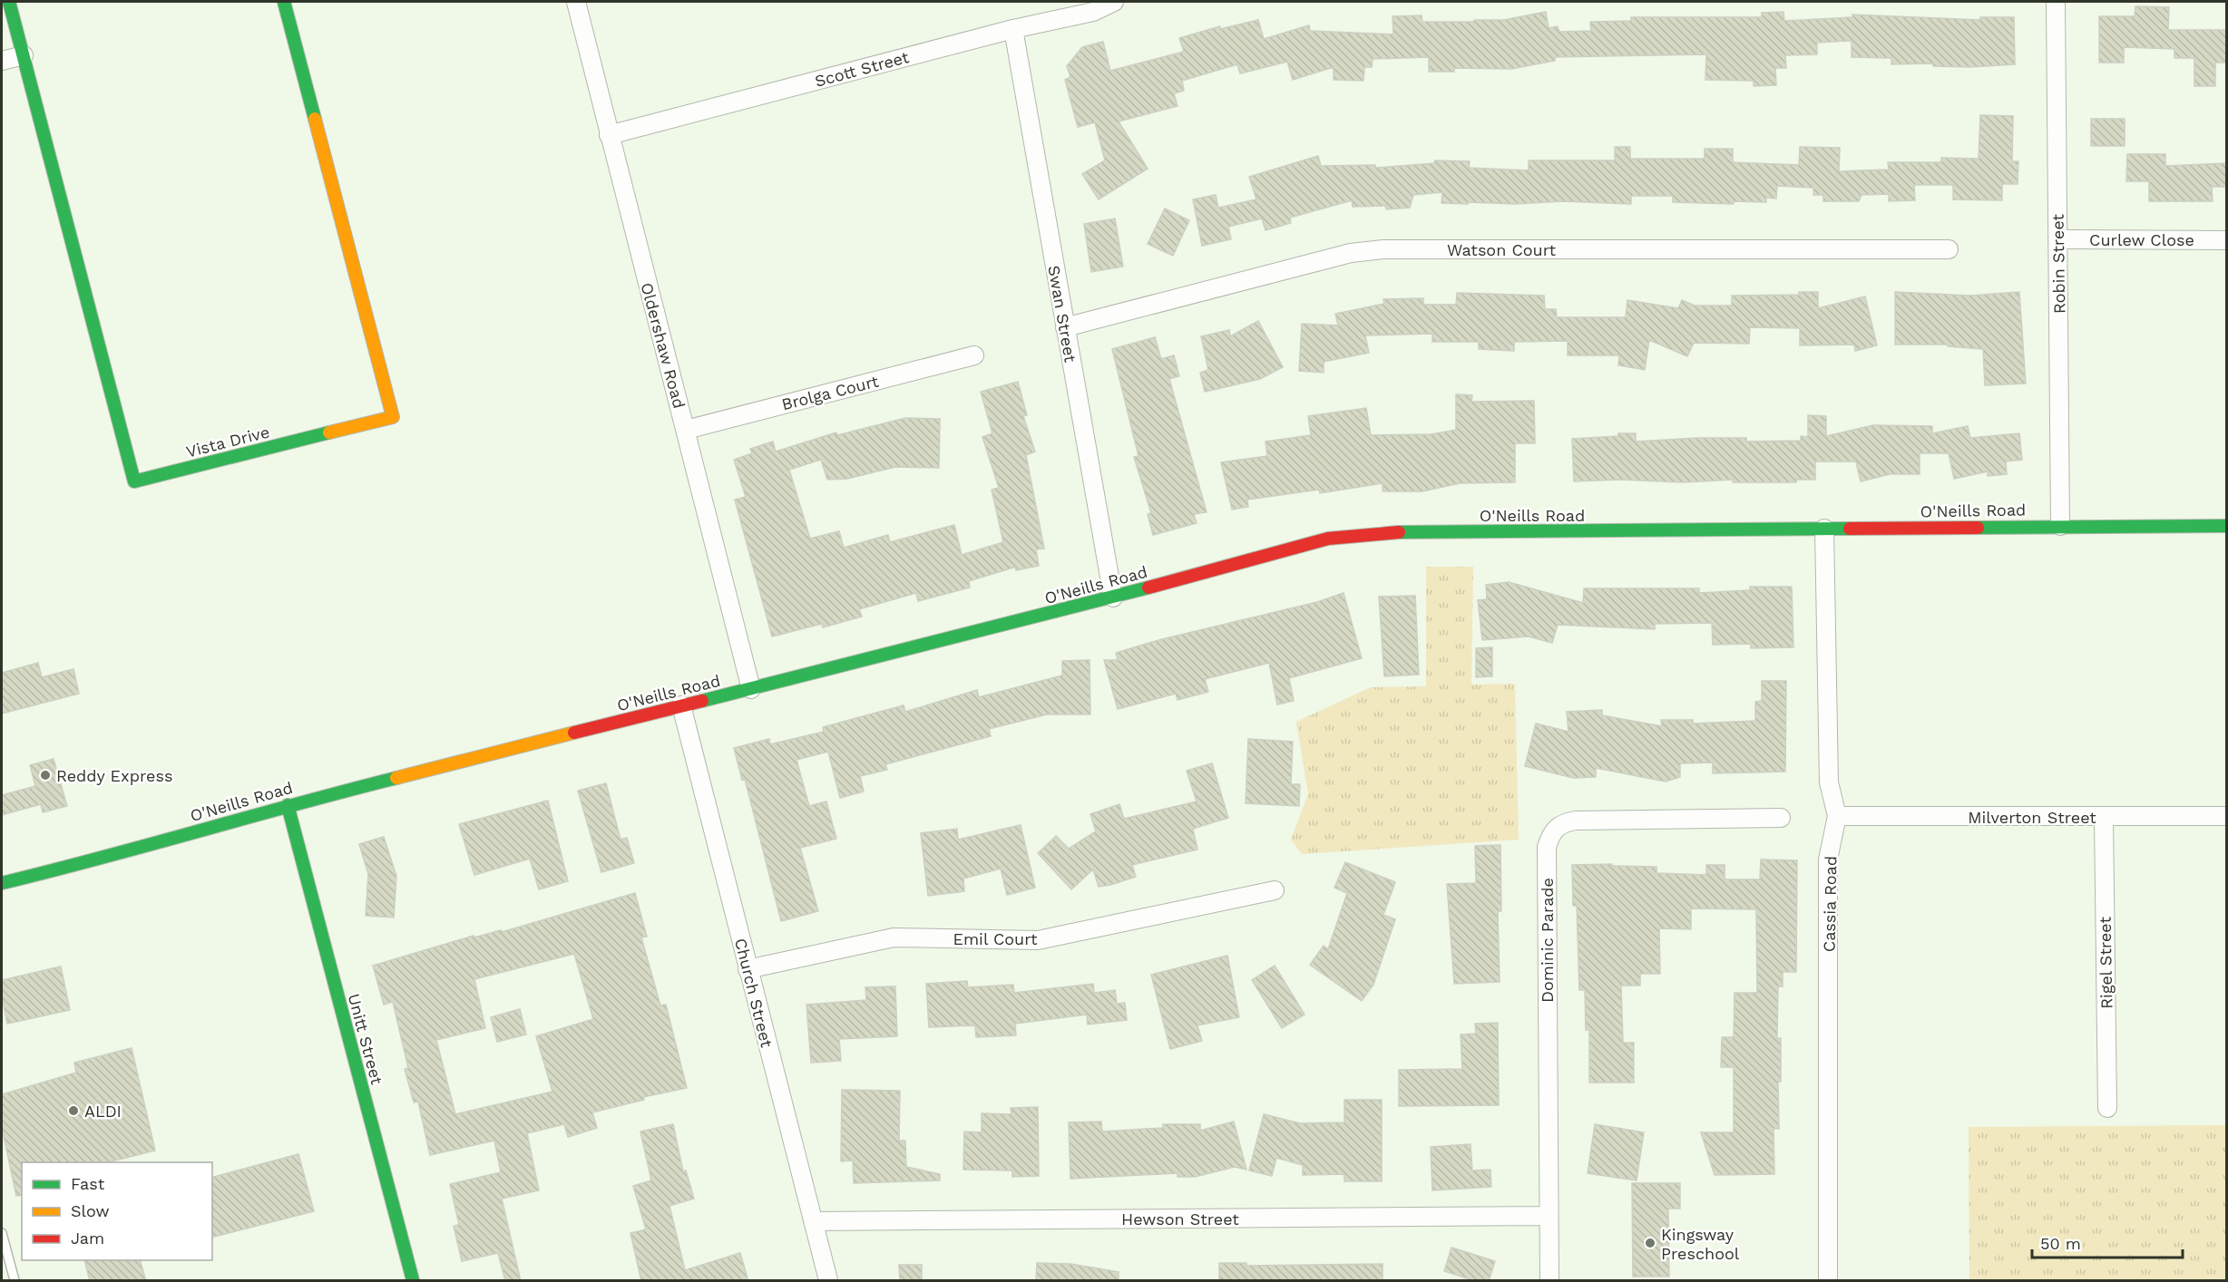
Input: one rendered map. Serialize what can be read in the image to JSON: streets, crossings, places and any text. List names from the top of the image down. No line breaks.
{"streets":{"street":["Scott Street","Curlew Close","Watson Court","Robin Street","Swan Street","Oldershaw Road","Brolga Court","Vista Drive","O'Neills Road","Milverton Street","Cassia Road","Emil Court","Dominic Parade","Rigel Street","Church Street","Unitt Street","Hewson Street"]},"crossings":[["Scott Street","Swan Street"],["Scott Street","Oldershaw Road"],["Curlew Close","Robin Street"],["Watson Court","Swan Street"],["Robin Street","O'Neills Road"],["Swan Street","O'Neills Road"],["Oldershaw Road","Brolga Court"],["Oldershaw Road","O'Neills Road"],["O'Neills Road","Cassia Road"],["O'Neills Road","Church Street"],["O'Neills Road","Unitt Street"],["Milverton Street","Cassia Road"],["Milverton Street","Rigel Street"],["Emil Court","Church Street"],["Dominic Parade","Hewson Street"],["Church Street","Hewson Street"]],"places":["Reddy Express","ALDI","Kingsway Preschool"],"legend":["Fast","Slow","Jam"],"scale_bar":"50 m"}
